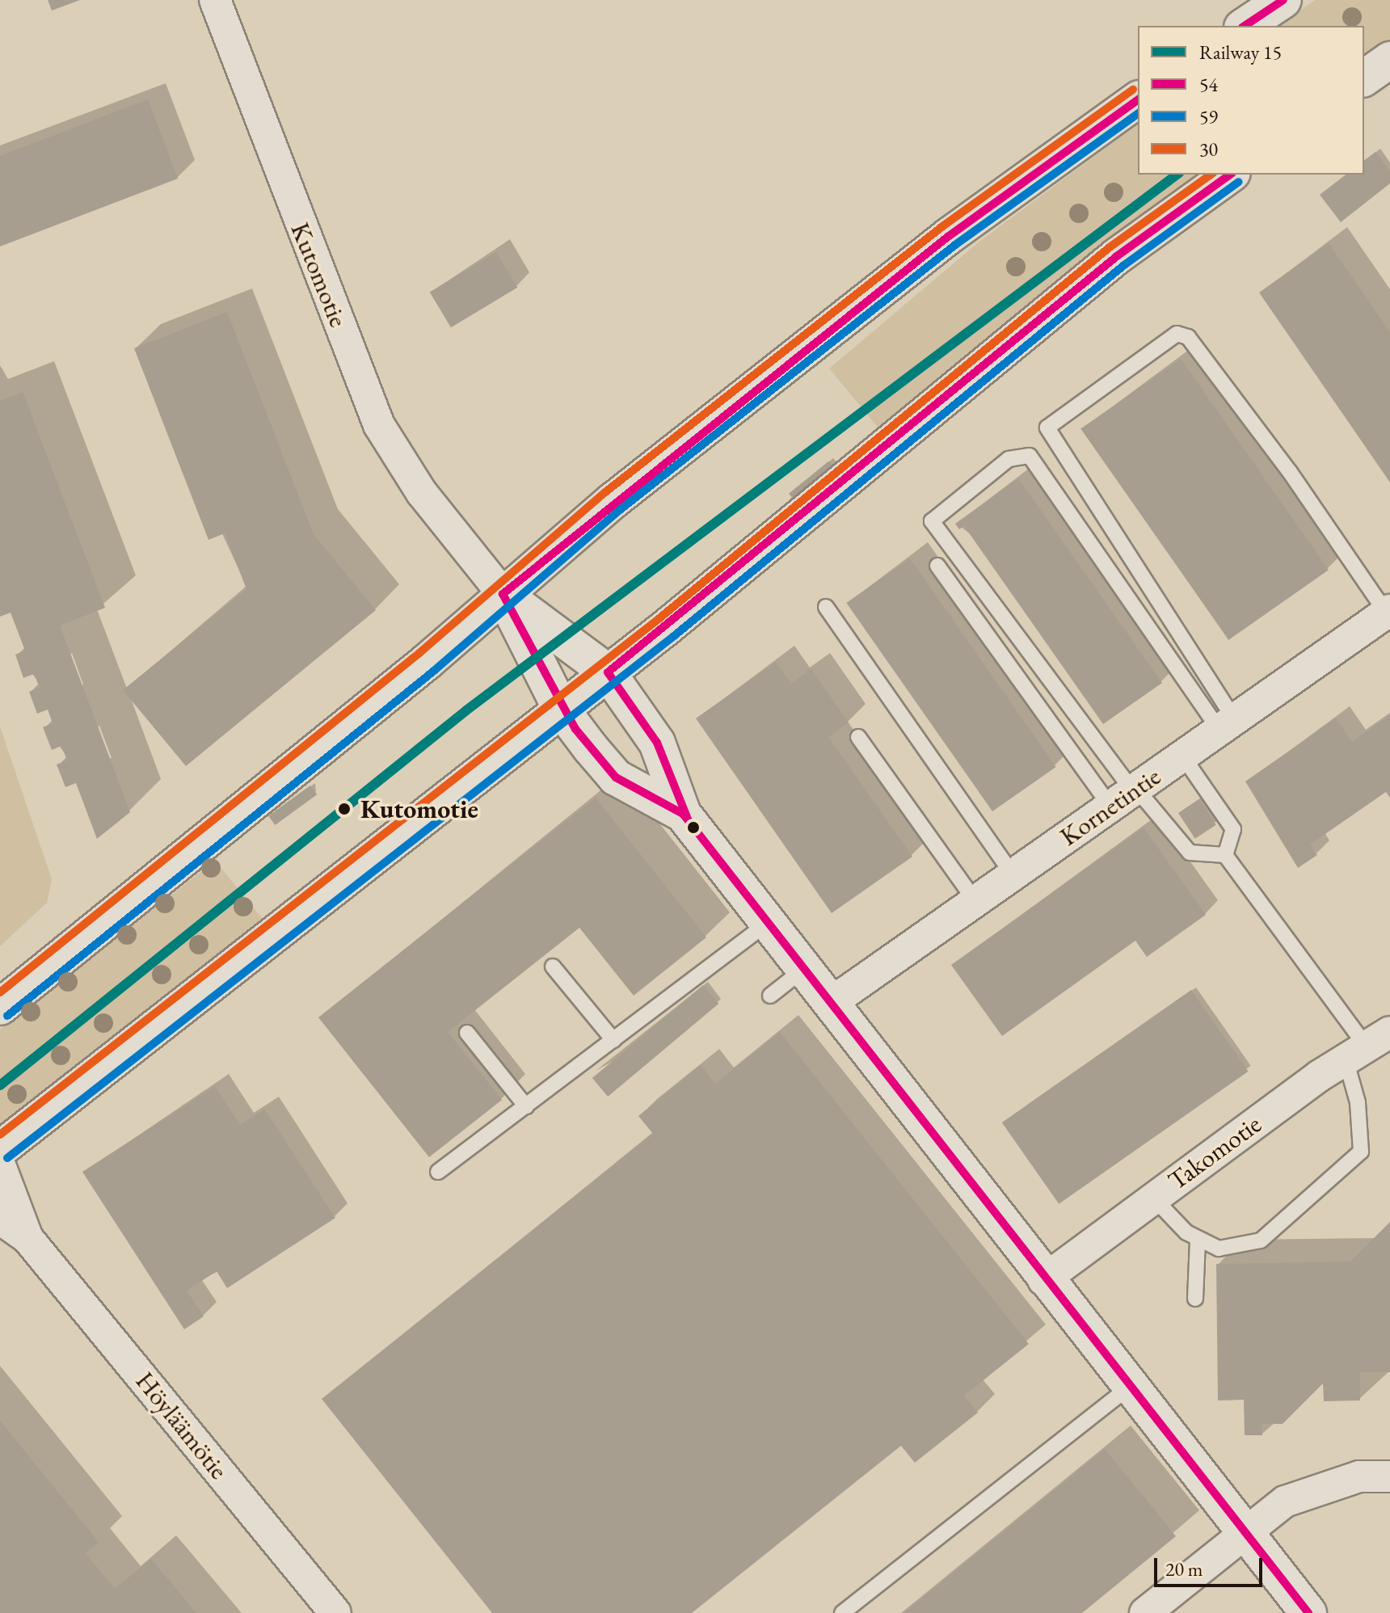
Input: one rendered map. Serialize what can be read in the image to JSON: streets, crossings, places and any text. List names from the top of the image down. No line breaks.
{"streets":{"street":["Kutomotie","Kornetintie","Takomotie","Höyläämötie"]},"places":["Kutomotie"],"lines":["transit line 54","transit line 30","transit line 59","rail line 15"],"legend":["Railway 15","54","59","30"],"scale_bar":"20 m"}
